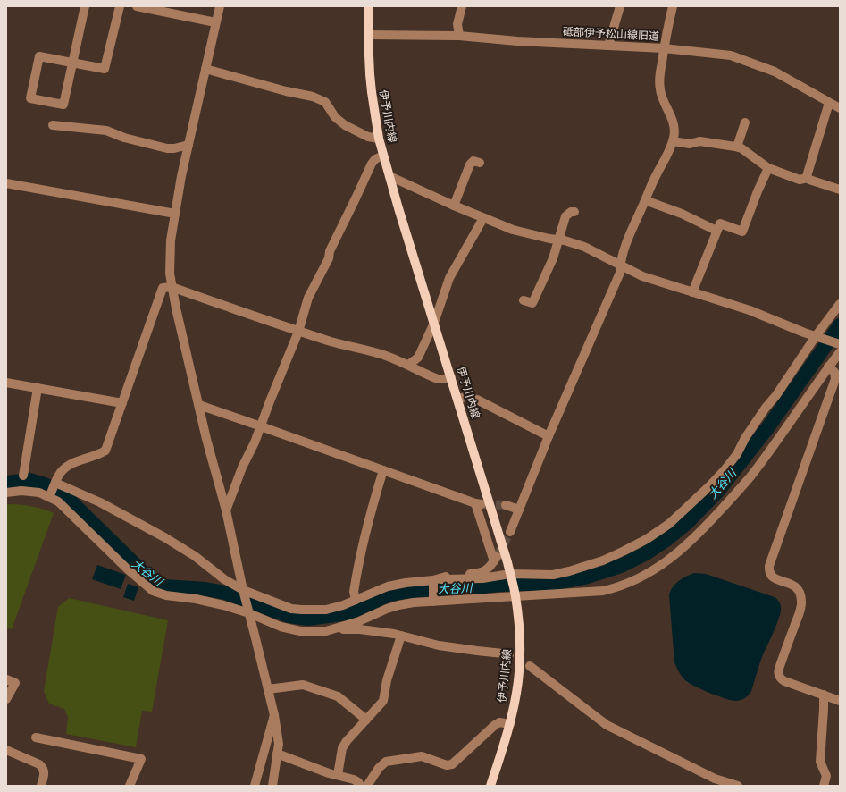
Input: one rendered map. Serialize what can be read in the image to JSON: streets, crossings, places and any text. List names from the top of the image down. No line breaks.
{"streets":{"main road":["伊予川内線"],"street":["砥部伊予松山線旧道"]},"crossings":[["砥部伊予松山線旧道","伊予川内線"]],"water":["大谷川"]}
